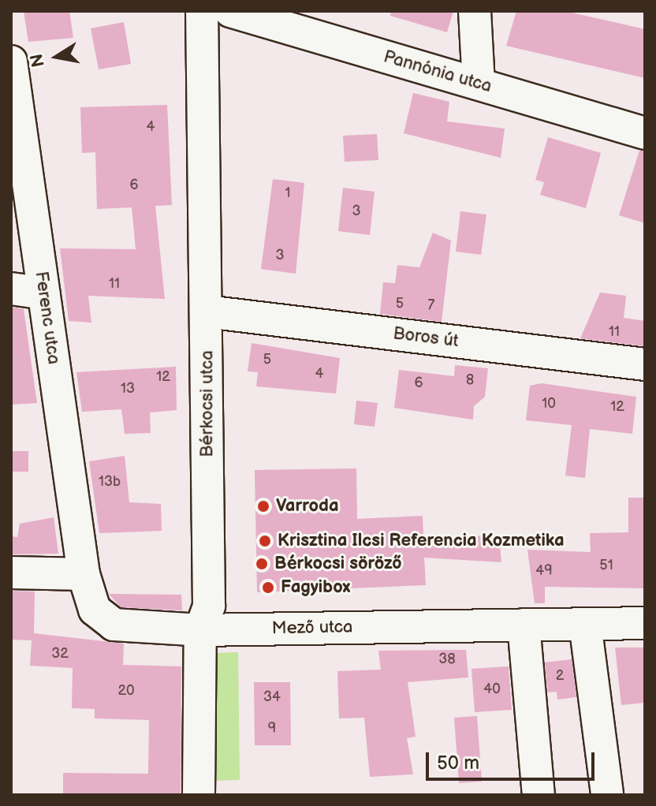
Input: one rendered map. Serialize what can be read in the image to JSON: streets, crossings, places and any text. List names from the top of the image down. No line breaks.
{"streets":{"street":["Pannónia utca","Ferenc utca","Boros út","Bérkocsi utca","Mező utca"]},"crossings":[["Ferenc utca","Mező utca"],["Boros út","Bérkocsi utca"],["Bérkocsi utca","Mező utca"]],"places":["Varroda","Krisztina Ilcsi Referencia Kozmetika","Bérkocsi söröző","Fagyibox"],"house_numbers":["4","6","1","3","3","11","5","7","11","5","4","12","8","6","13","10","12","13b","51","49","32","38","2","40","20","34","9"],"scale_bar":"50 m","north":"left"}
